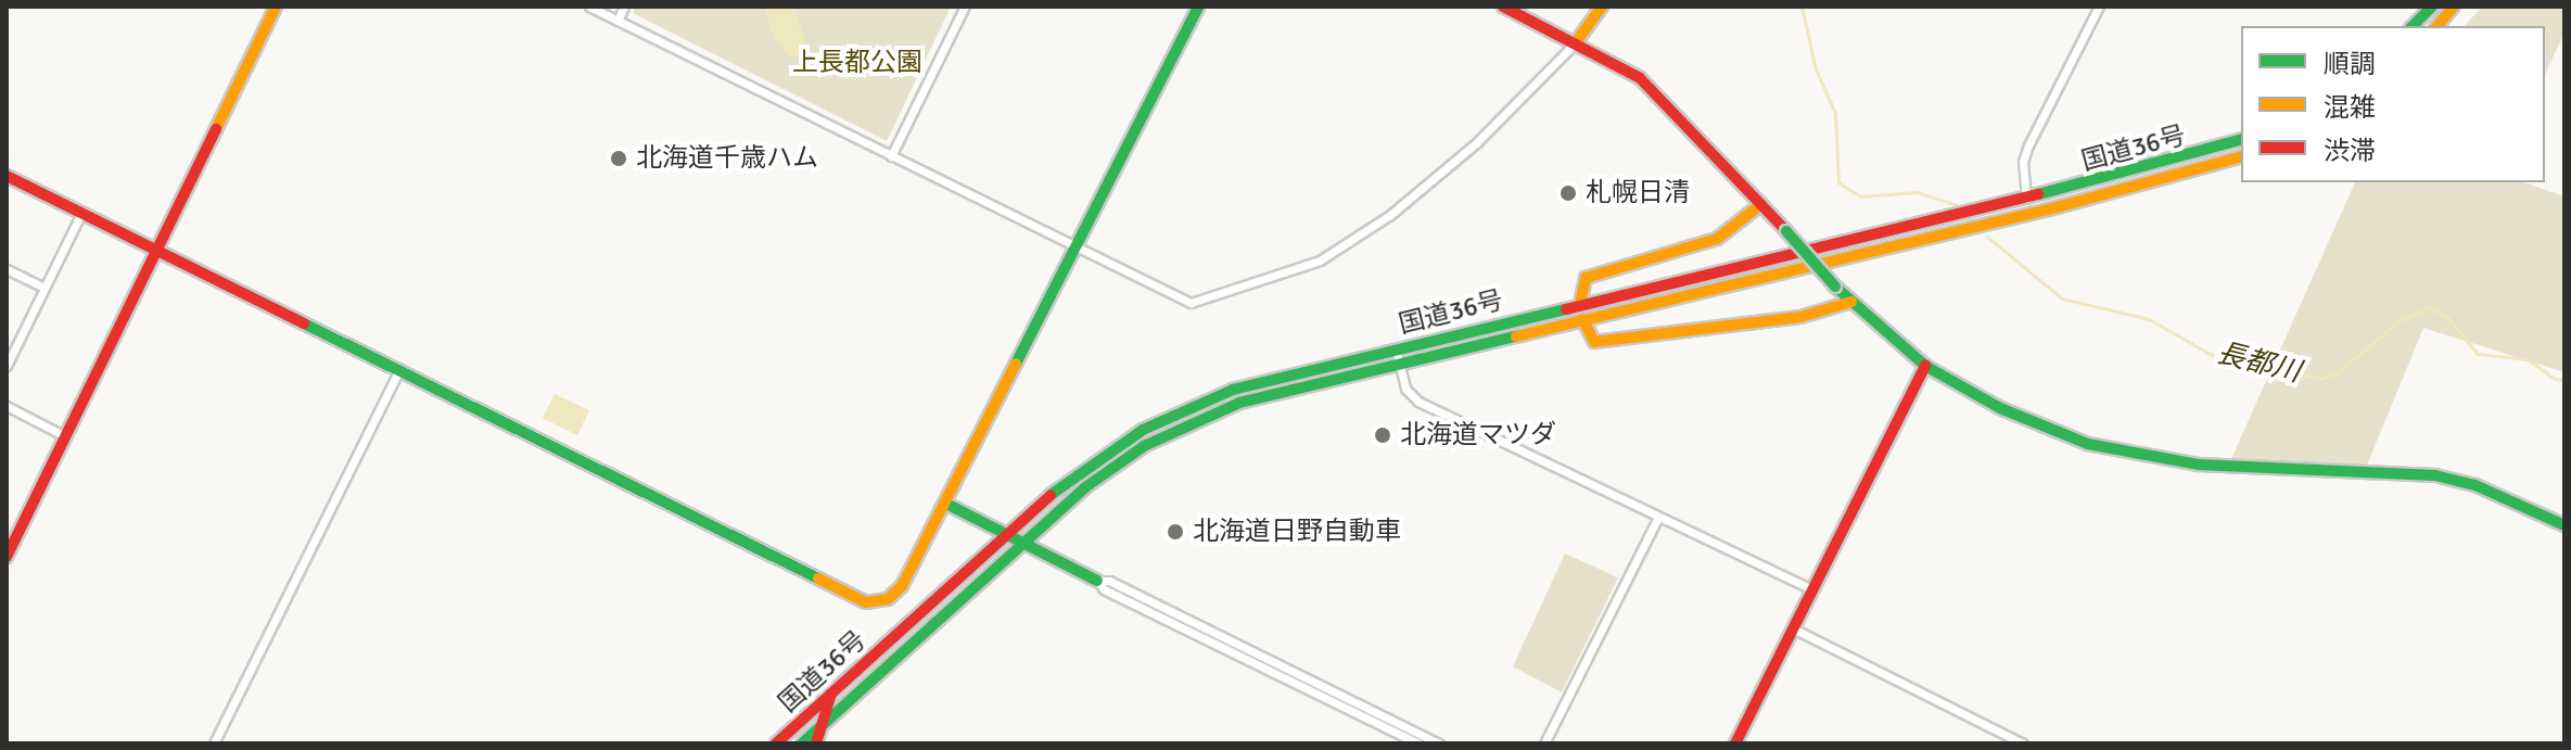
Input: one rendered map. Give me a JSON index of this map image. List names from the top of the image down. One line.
{"streets":{"main road":["国道36号"]},"water":["長都川"],"parks":["上長都公園"],"places":["北海道千歳ハム","札幌日清","北海道マツダ","北海道日野自動車"],"legend":["順調","混雑","渋滞"]}
